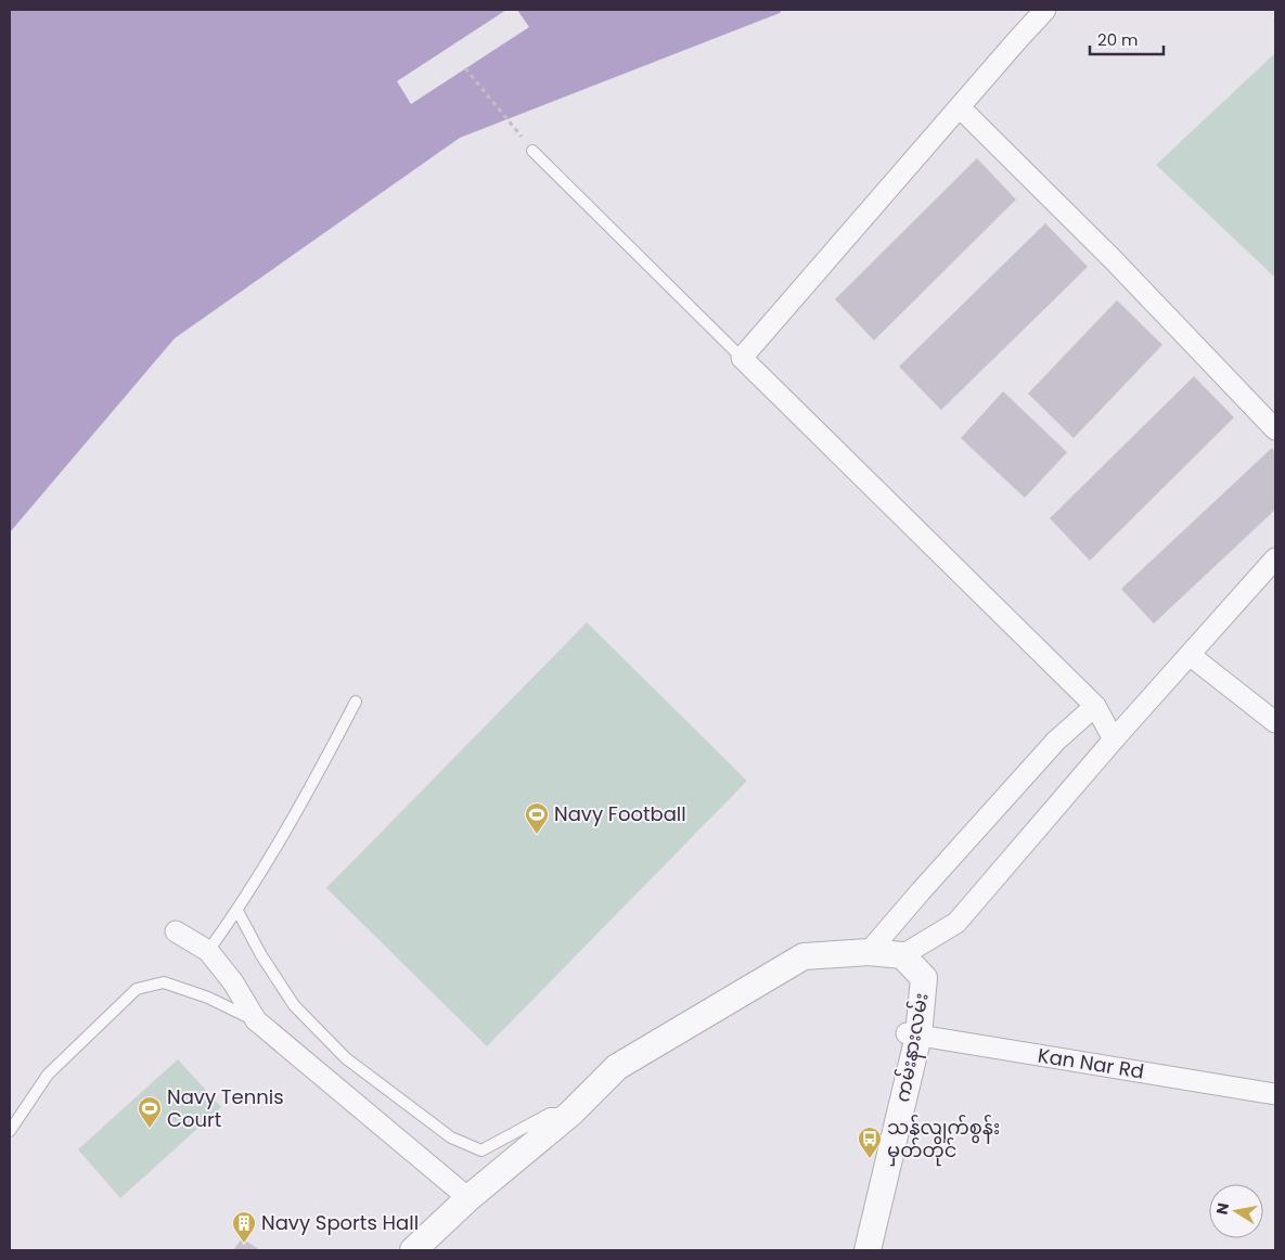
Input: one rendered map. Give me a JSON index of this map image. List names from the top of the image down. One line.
{"streets":{"street":["ကမ်းနားလမ်း","Kan Nar Rd"]},"crossings":[["ကမ်းနားလမ်း","Kan Nar Rd"]],"places":{"sports":["Navy Football","Navy Tennis Court"],"bus stop":["သန်လျက်စွန်း မှတ်တိုင်"],"building":["Navy Sports Hall"]},"scale_bar":"20 m","north":"left"}
